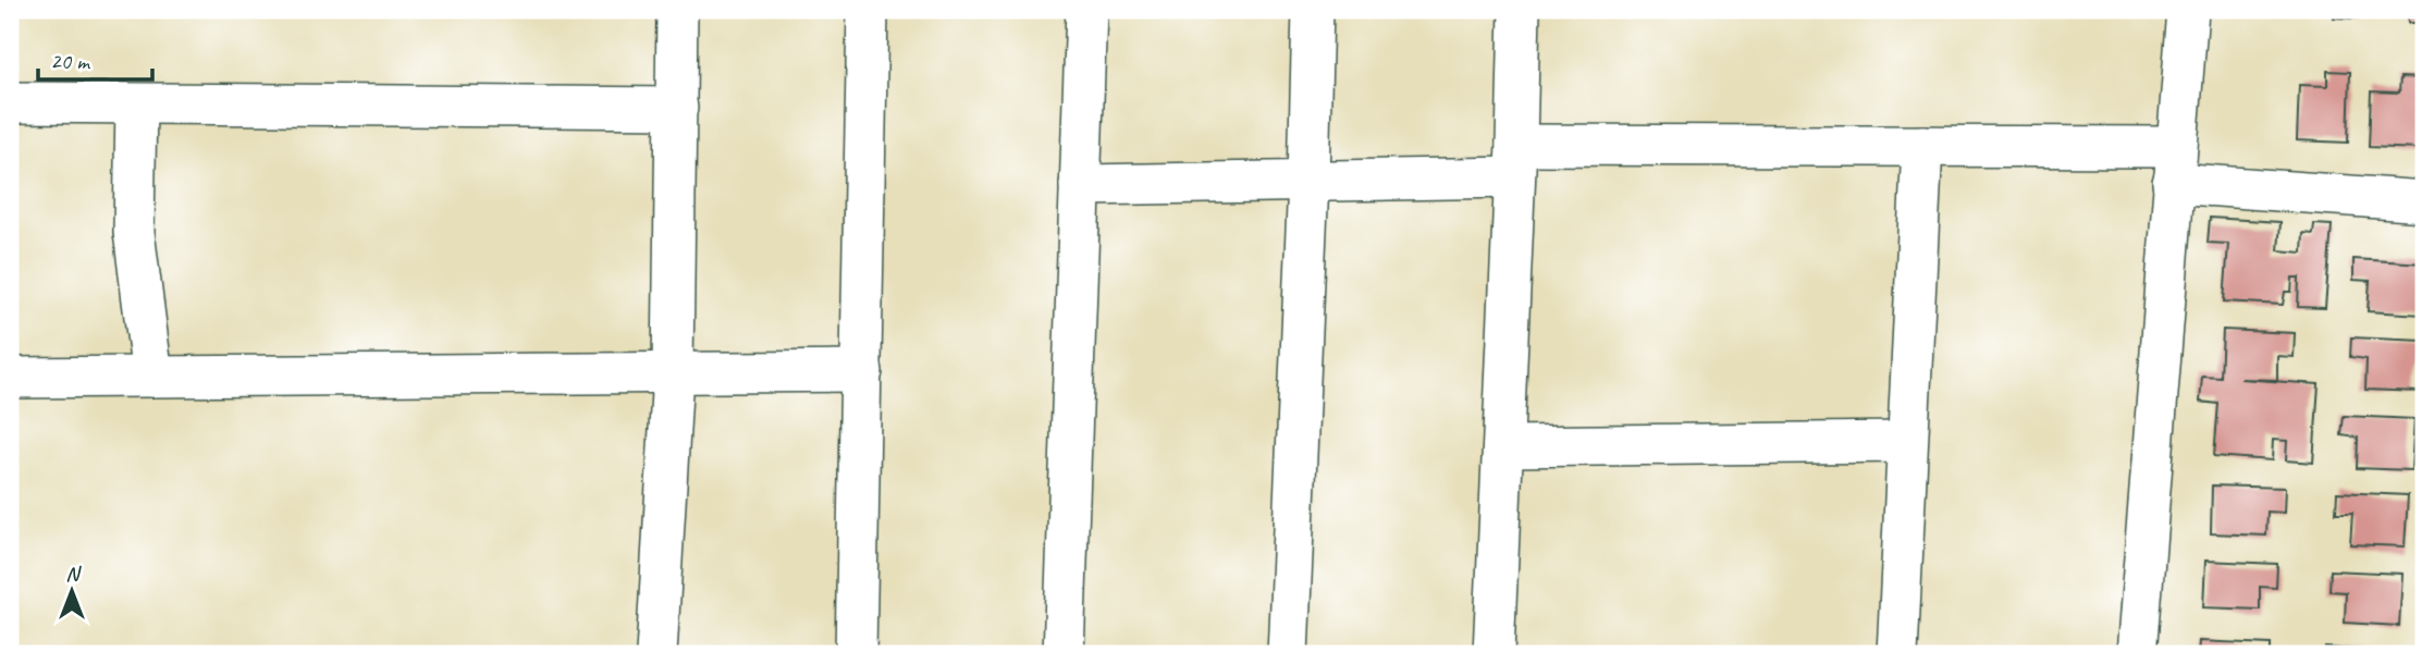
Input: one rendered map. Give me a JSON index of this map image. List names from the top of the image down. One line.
{"scale_bar":"20 m","north":"top"}
